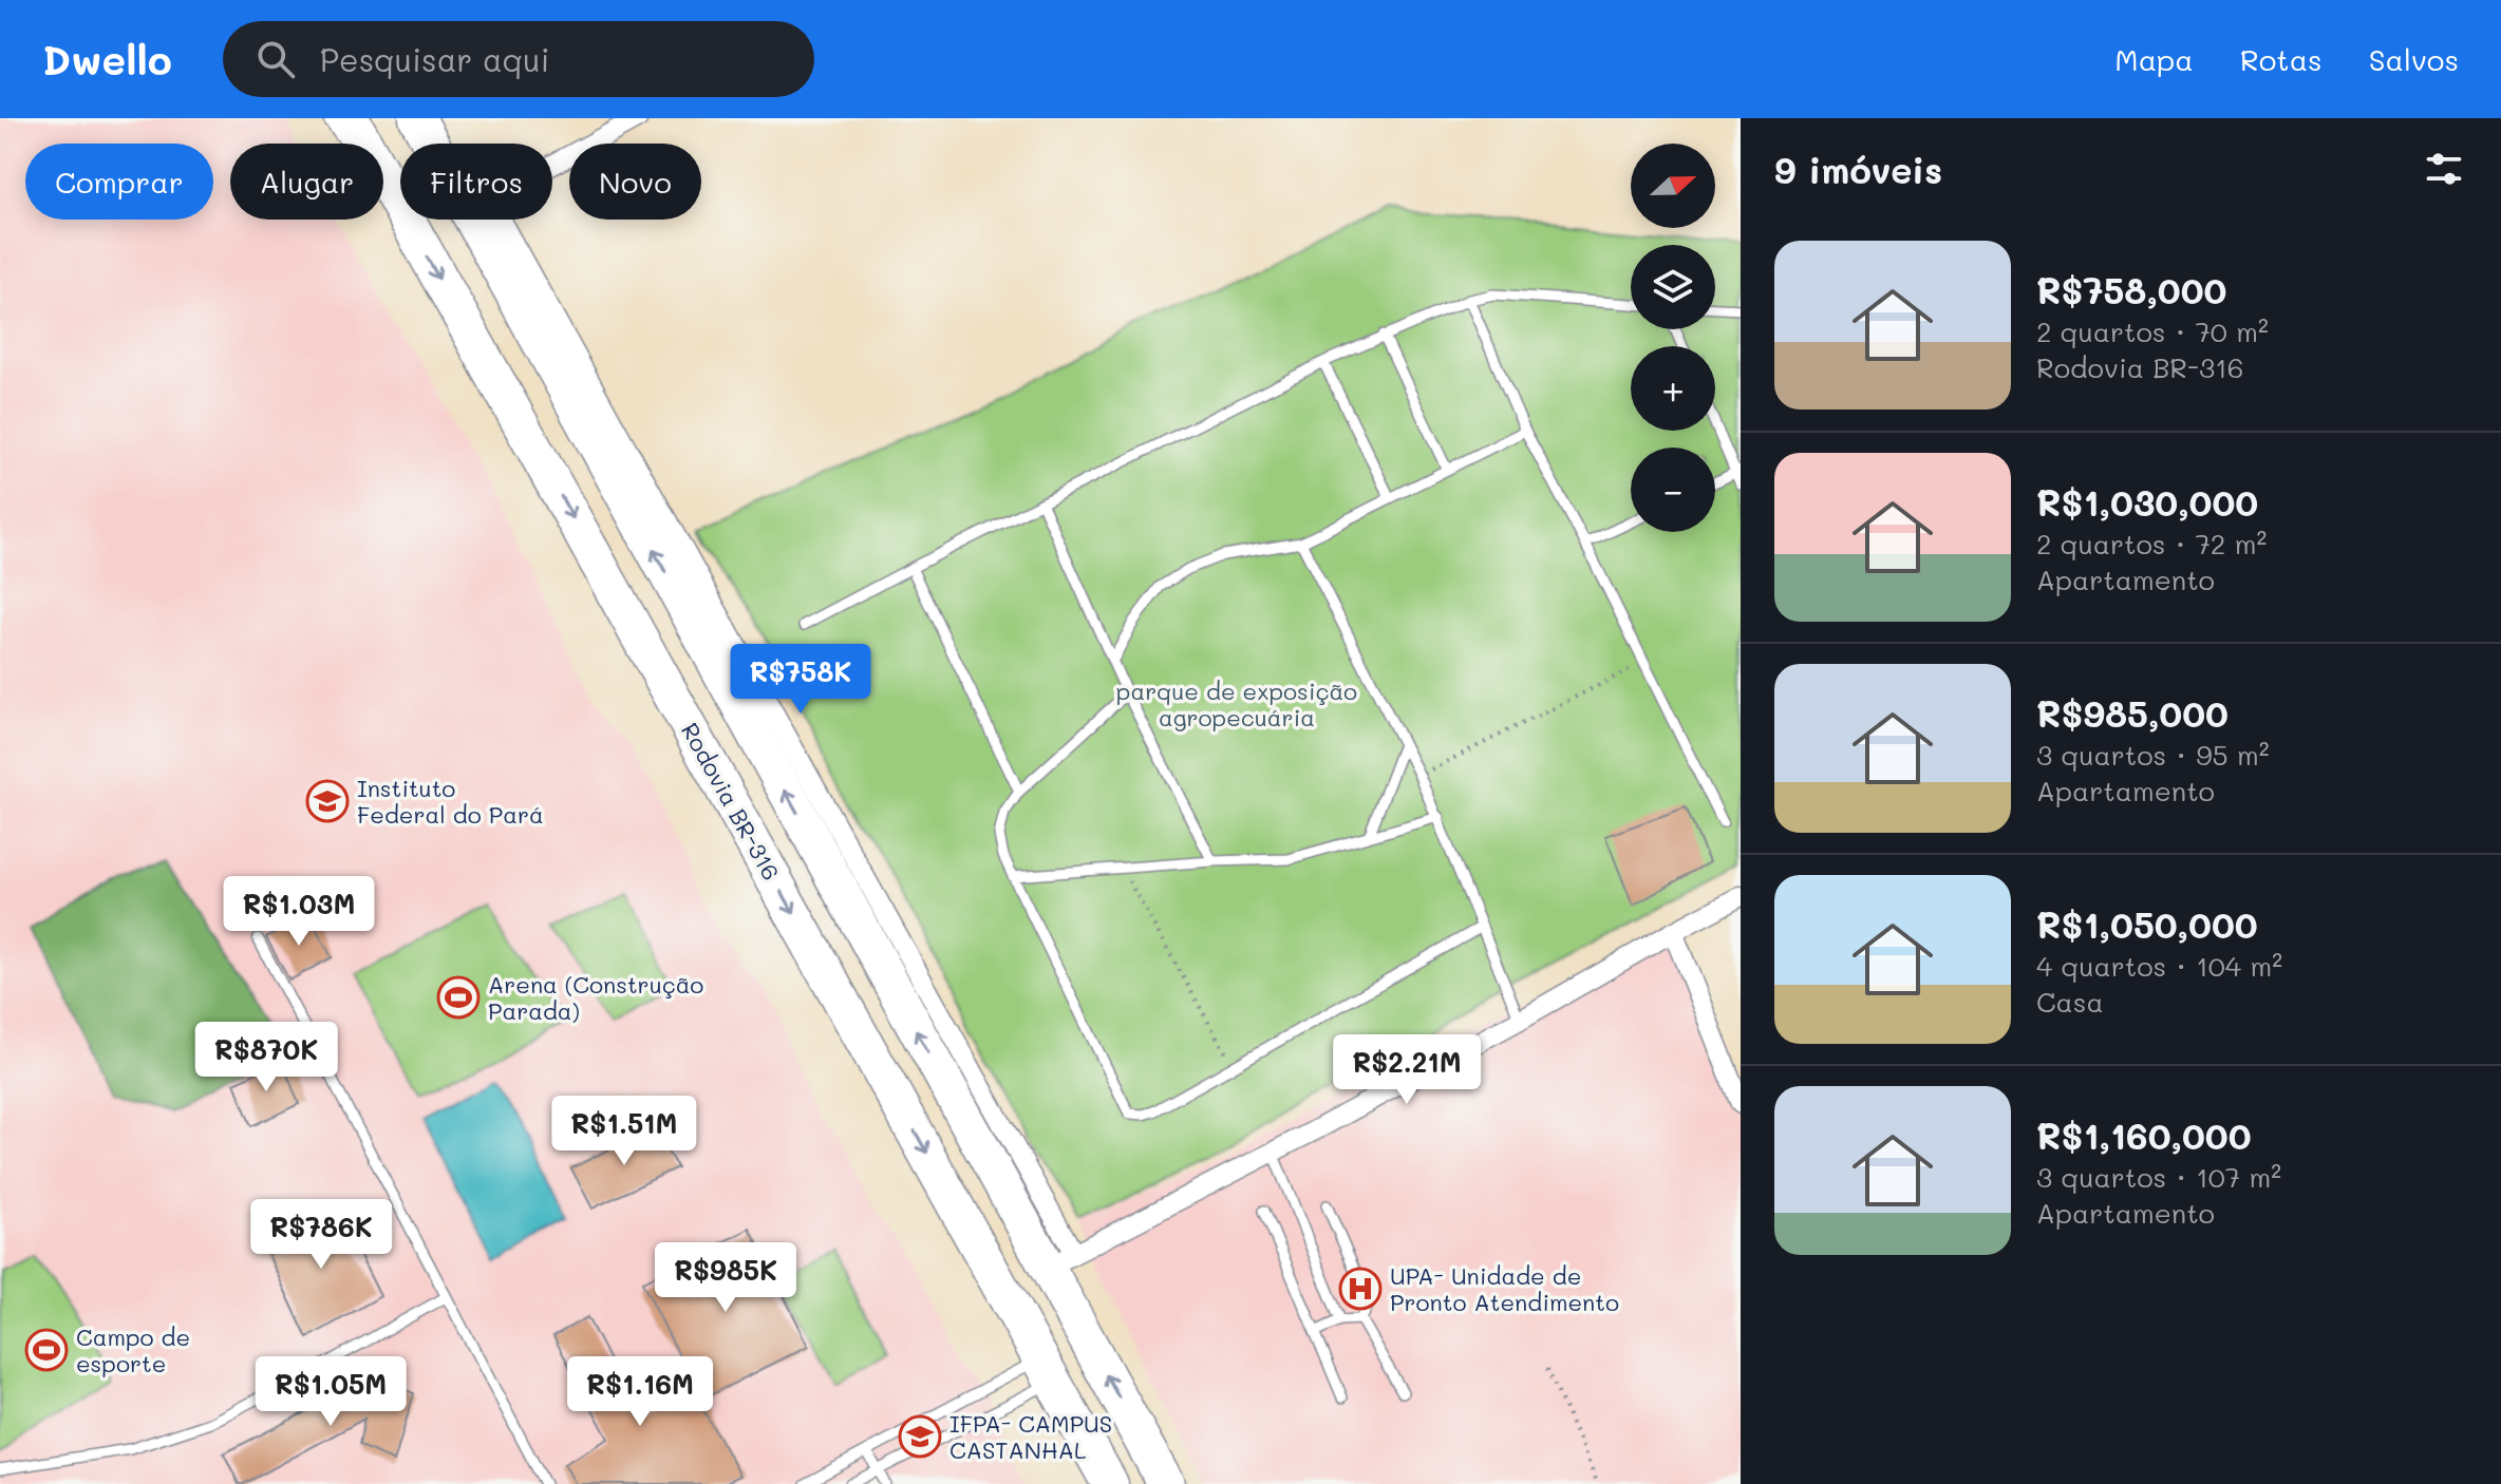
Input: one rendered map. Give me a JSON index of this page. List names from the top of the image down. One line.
{"streets":{"highway":["Rodovia BR-316"]},"parks":["parque de exposição agropecuária"],"places":{"school or university":["Instituto Federal do Pará","IFPA- CAMPUS CASTANHAL"],"sports":["Arena (Construção Parada)","Campo de esporte"],"hospital":["UPA- Unidade de Pronto Atendimento"]},"north":"right","page":{"header":"Dwello","search":"Pesquisar aqui","nav":["Mapa","Rotas","Salvos"],"heading":"9 imóveis","map_buttons":["+","−"],"chip":["Comprar","Alugar","Filtros","Novo"],"list":[{"name":"R$758,000","note":"2 quartos · 70 m² · Rodovia BR-316"},{"name":"R$1,030,000","note":"2 quartos · 72 m² · Apartamento"},{"name":"R$985,000","note":"3 quartos · 95 m² · Apartamento"},{"name":"R$1,050,000","note":"4 quartos · 104 m² · Casa"},{"name":"R$1,160,000","note":"3 quartos · 107 m² · Apartamento"}],"price":["R$758K","R$1.03M","R$870K","R$2.21M","R$1.51M","R$786K","R$985K","R$1.05M","R$1.16M"]}}
